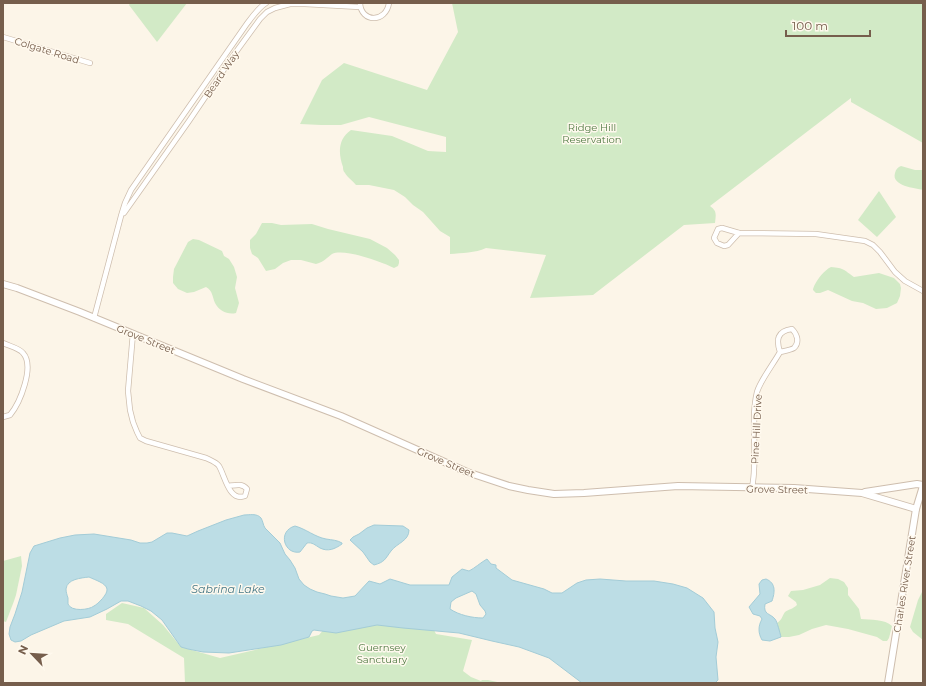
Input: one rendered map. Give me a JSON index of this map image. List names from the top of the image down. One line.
{"streets":{"street":["Colgate Road","Beard Way","Grove Street","Pine Hill Drive","Charles River Street"]},"crossings":[["Beard Way","Grove Street"],["Grove Street","Pine Hill Drive"],["Grove Street","Charles River Street"]],"water":["Sabrina Lake"],"parks":["Ridge Hill Reservation","Guernsey Sanctuary"],"scale_bar":"100 m","north":"top left"}
